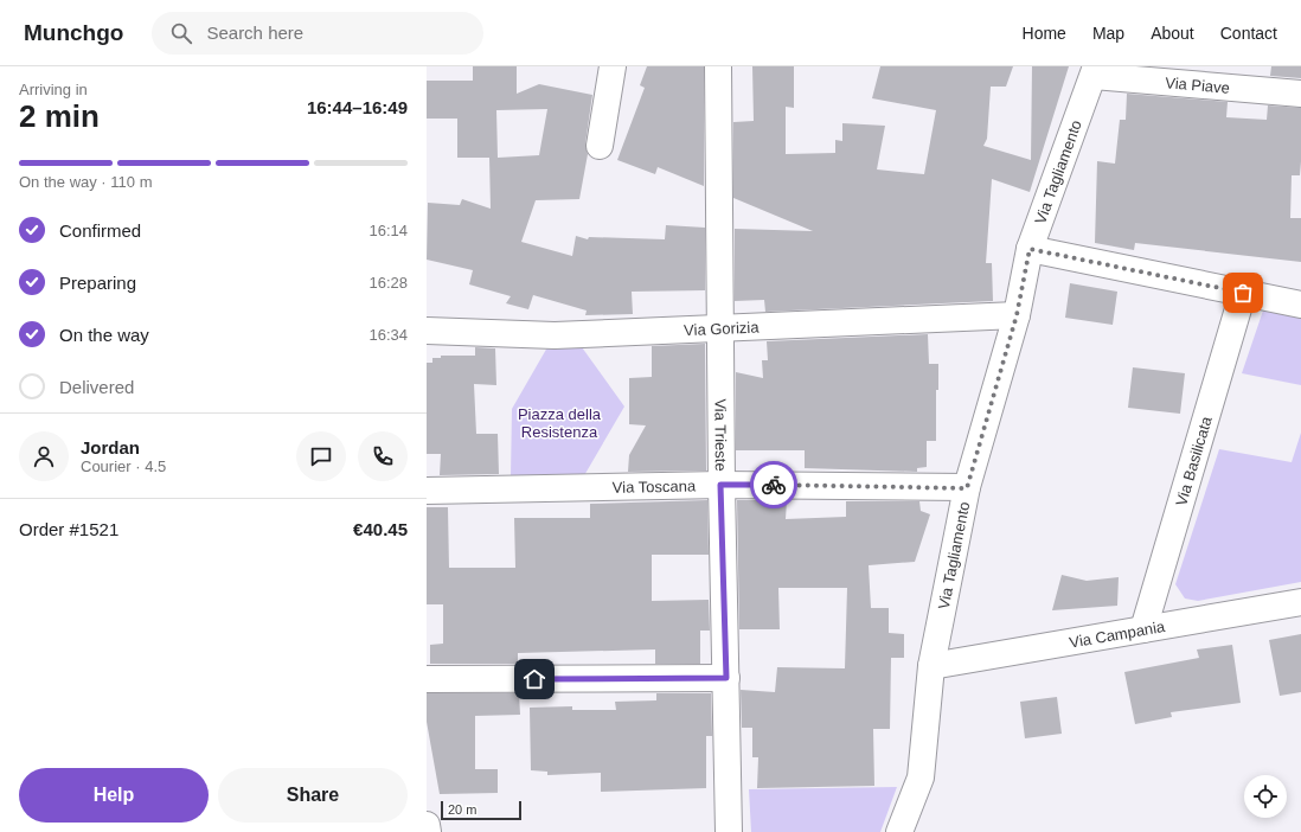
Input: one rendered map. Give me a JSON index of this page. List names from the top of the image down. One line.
{"streets":{"street":["Via Piave","Via Tagliamento","Via Gorizia","Via Trieste","Via Basilicata","Via Toscana","Via Campania"]},"crossings":[["Via Piave","Via Tagliamento"],["Via Tagliamento","Via Gorizia"],["Via Tagliamento","Via Toscana"],["Via Tagliamento","Via Campania"],["Via Gorizia","Via Trieste"],["Via Trieste","Via Toscana"],["Via Basilicata","Via Campania"]],"parks":["Piazza della Resistenza"],"scale_bar":"20 m","page":{"header":"Munchgo","search":"Search here","nav":["Home","Map","About","Contact"],"heading":["2 min","Arriving in","16:44–16:49"],"panel":["Jordan","Courier · 4.5","Order #1521","€40.45"],"bar":"On the way · 110 m","list":[["Confirmed","16:14"],["Preparing","16:28"],["On the way","16:34"],"Delivered"],"buttons":["Help","Share"],"scale":"20 m"}}
